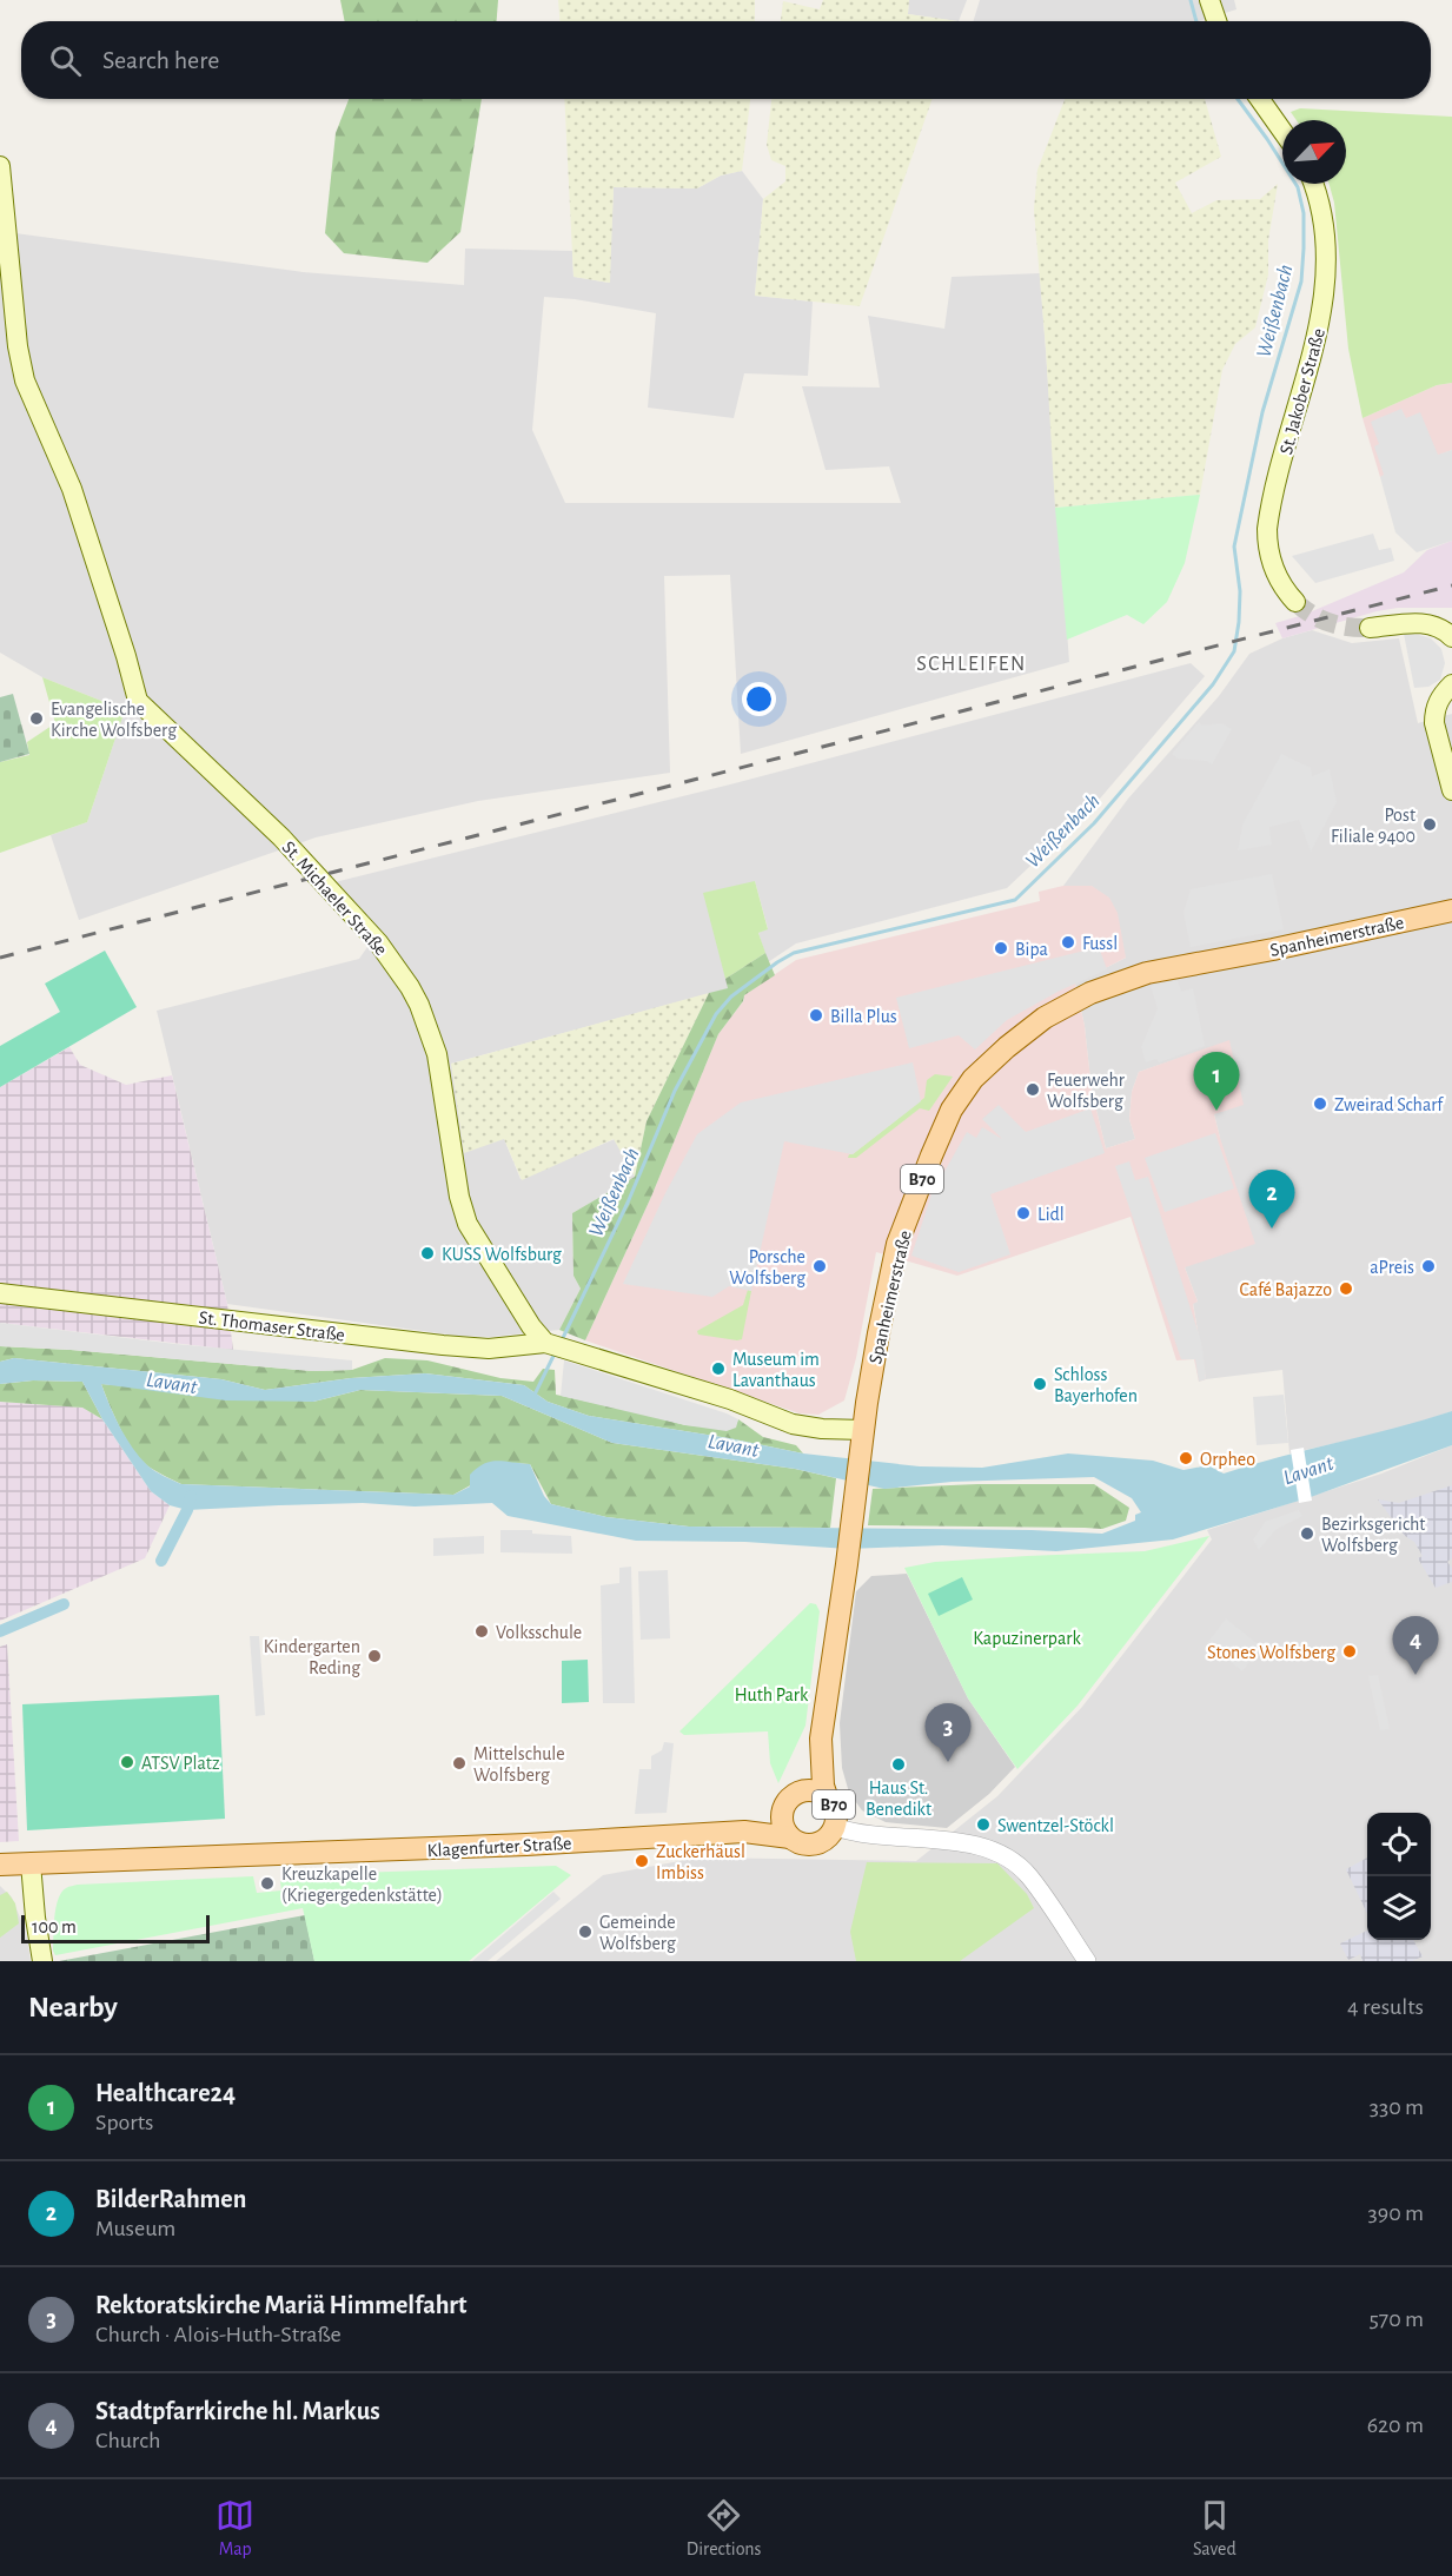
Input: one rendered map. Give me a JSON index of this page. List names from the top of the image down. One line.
{"streets":{"main road":["St. Jakober Straße","St. Michaeler Straße","Spanheimerstraße","B70","St. Thomaser Straße","Klagenfurter Straße"]},"crossings":[["St. Michaeler Straße","St. Thomaser Straße"],["Spanheimerstraße","B70"],["Spanheimerstraße","Klagenfurter Straße"],["B70","Klagenfurter Straße"]],"districts":["SCHLEIFEN"],"water":["Weißenbach","Lavant"],"parks":["Kapuzinerpark","Huth Park"],"places":["Evangelische Kirche Wolfsberg","Post Filiale 9400","Fussl","Bipa","Billa Plus","Feuerwehr Wolfsberg","Zweirad Scharf","Lidl","KUSS Wolfsburg","Porsche Wolfsberg","aPreis","Café Bajazzo","Museum im Lavanthaus","Schloss Bayerhofen","Orpheo","Bezirksgericht Wolfsberg","Volksschule","Stones Wolfsberg","Kindergarten Reding","ATSV Platz","Mittelschule Wolfsberg","Haus St. Benedikt","Swentzel-Stöckl","Zuckerhäusl Imbiss","Kreuzkapelle (Kriegergedenkstätte)","Gemeinde Wolfsberg"],"scale_bar":"100 m","north":"top right","page":{"search":"Search here","pins":["1","2","4","3"],"scale":"100 m","heading":["Nearby","4 results"],"list":[{"mark":"1","name":"Healthcare24","note":"Sports","value":"330 m"},{"mark":"2","name":"BilderRahmen","note":"Museum","value":"390 m"},{"mark":"3","name":"Rektoratskirche Mariä Himmelfahrt","note":"Church · Alois-Huth-Straße","value":"570 m"},{"mark":"4","name":"Stadtpfarrkirche hl. Markus","note":"Church","value":"620 m"}],"nav":["Map","Directions","Saved"]}}
